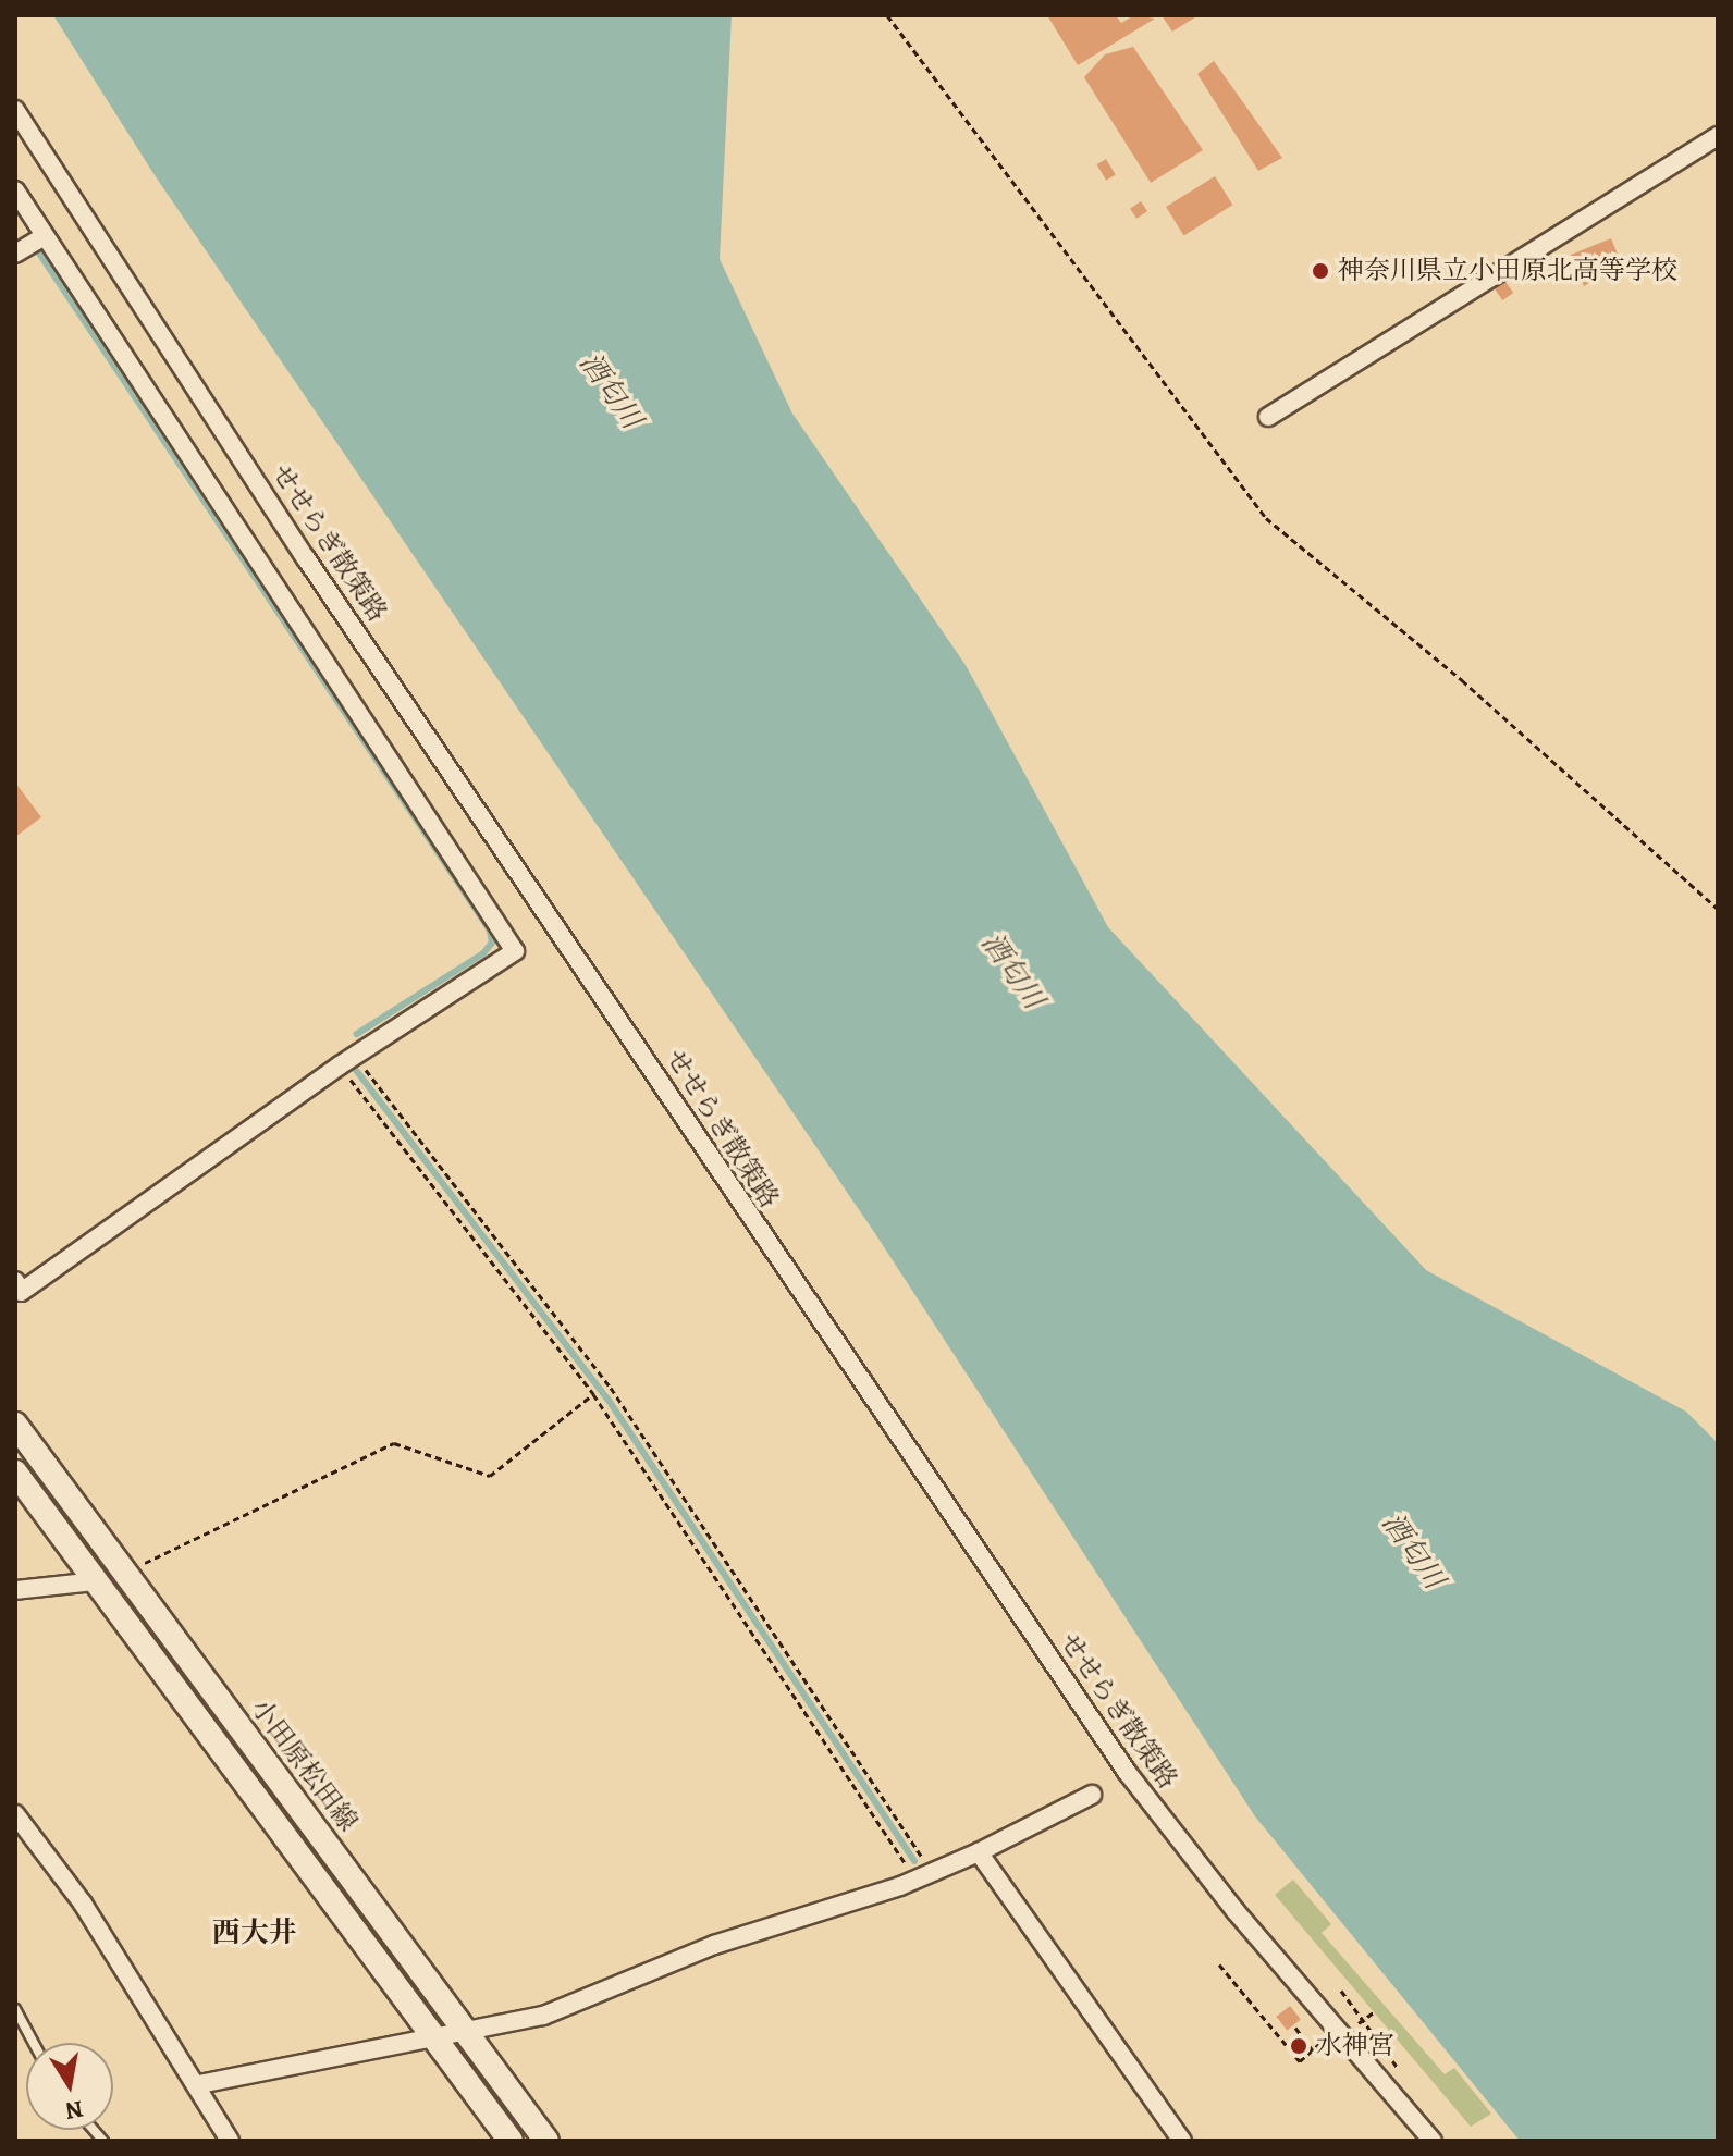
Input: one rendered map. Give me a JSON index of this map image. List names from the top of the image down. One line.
{"streets":{"main road":["小田原松田線"],"street":["せせらぎ散策路"]},"districts":["西大井"],"water":["酒匂川"],"places":["神奈川県立小田原北高等学校","水神宮"],"north":"bottom"}
